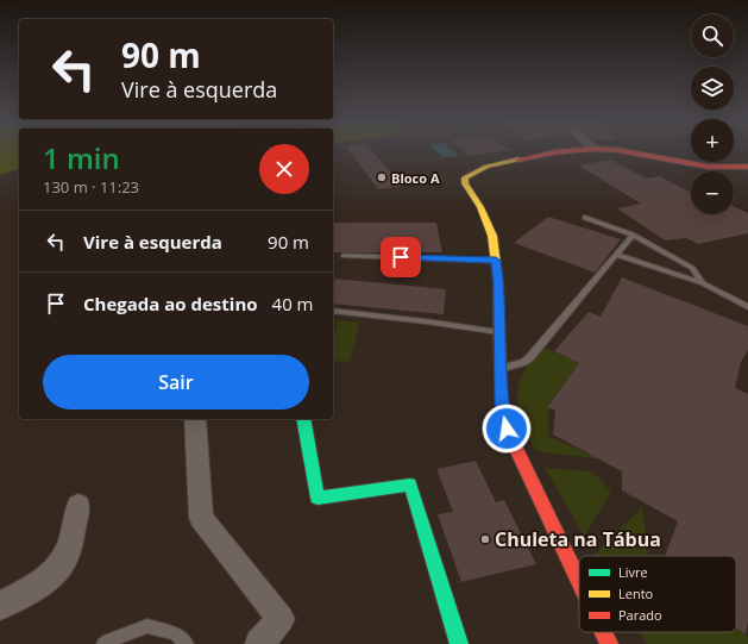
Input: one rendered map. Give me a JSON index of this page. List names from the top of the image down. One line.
{"places":["Bloco A","Chuleta na Tábua"],"legend":["Livre","Lento","Parado"],"page":{"map_buttons":["+","−"],"turn":["90 m","Vire à esquerda"],"heading":["1 min","130 m · 11:23"],"list":[{"name":"Vire à esquerda","value":"90 m"},{"name":"Chegada ao destino","value":"40 m"}],"buttons":"Sair"}}
